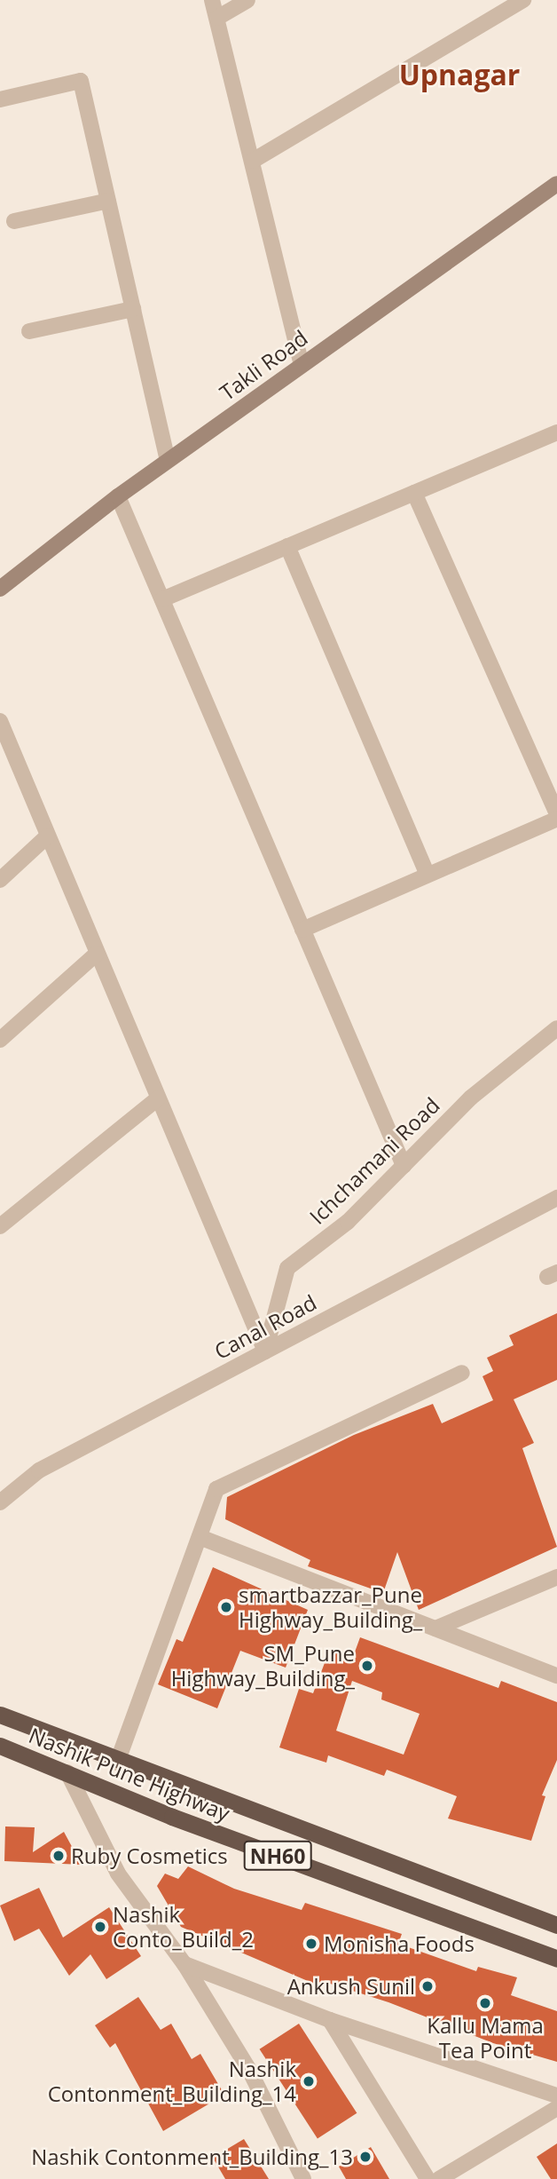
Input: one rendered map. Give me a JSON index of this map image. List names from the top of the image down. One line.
{"streets":{"highway":["Nashik Pune Highway","NH60"],"main road":["Takli Road"],"street":["Ichchamani Road","Canal Road"]},"crossings":[["Ichchamani Road","Canal Road"]],"districts":["Upnagar"],"places":["smartbazzar_Pune Highway_Building_","SM_Pune Highway_Building_","Ruby Cosmetics","Nashik Conto_Build_2","Monisha Foods","Ankush Sunil","Kallu Mama Tea Point","Nashik Contonment_Building_14","Nashik Contonment_Building_13"]}
